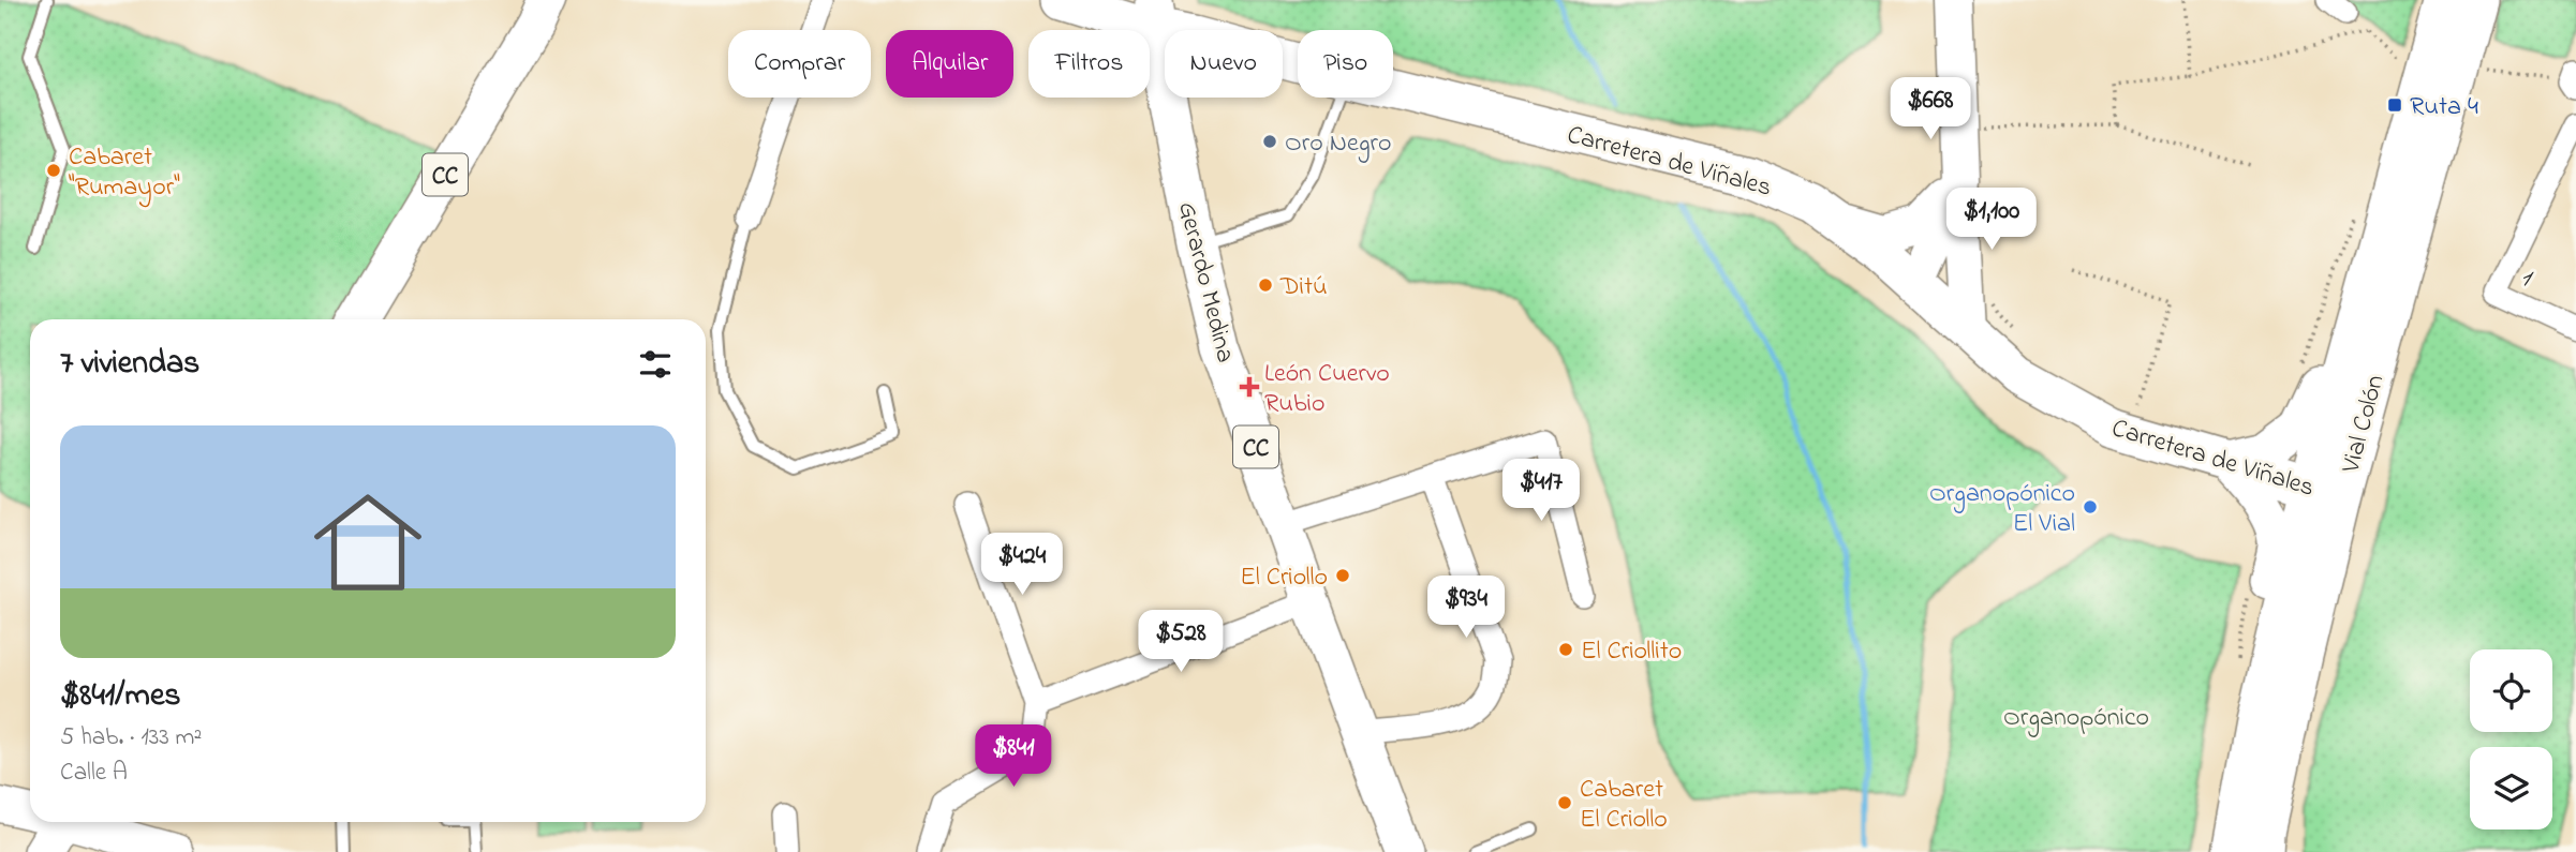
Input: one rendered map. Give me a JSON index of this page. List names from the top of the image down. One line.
{"streets":{"main road":["Carretera de Viñales","CC","Gerardo Medina","Vial Colón"],"street":["1"]},"crossings":[["Carretera de Viñales","Gerardo Medina"],["Carretera de Viñales","Vial Colón"]],"parks":["Organopónico"],"places":{"transit":["Ruta 4"],"other":["Oro Negro","Cabaret \"Rumayor\"","Ditú","Organopónico El Vial","El Criollo","El Criollito","Cabaret El Criollo"],"health":["León Cuervo Rubio"]},"page":{"chip":["Comprar","Alquilar","Filtros","Nuevo","Piso"],"price":["$668","$1,100","$417","$424","$934","$528","$841"],"heading":"7 viviendas","list":[{"name":"$841/mes","note":"5 hab. · 133 m² · Calle A"}]}}
